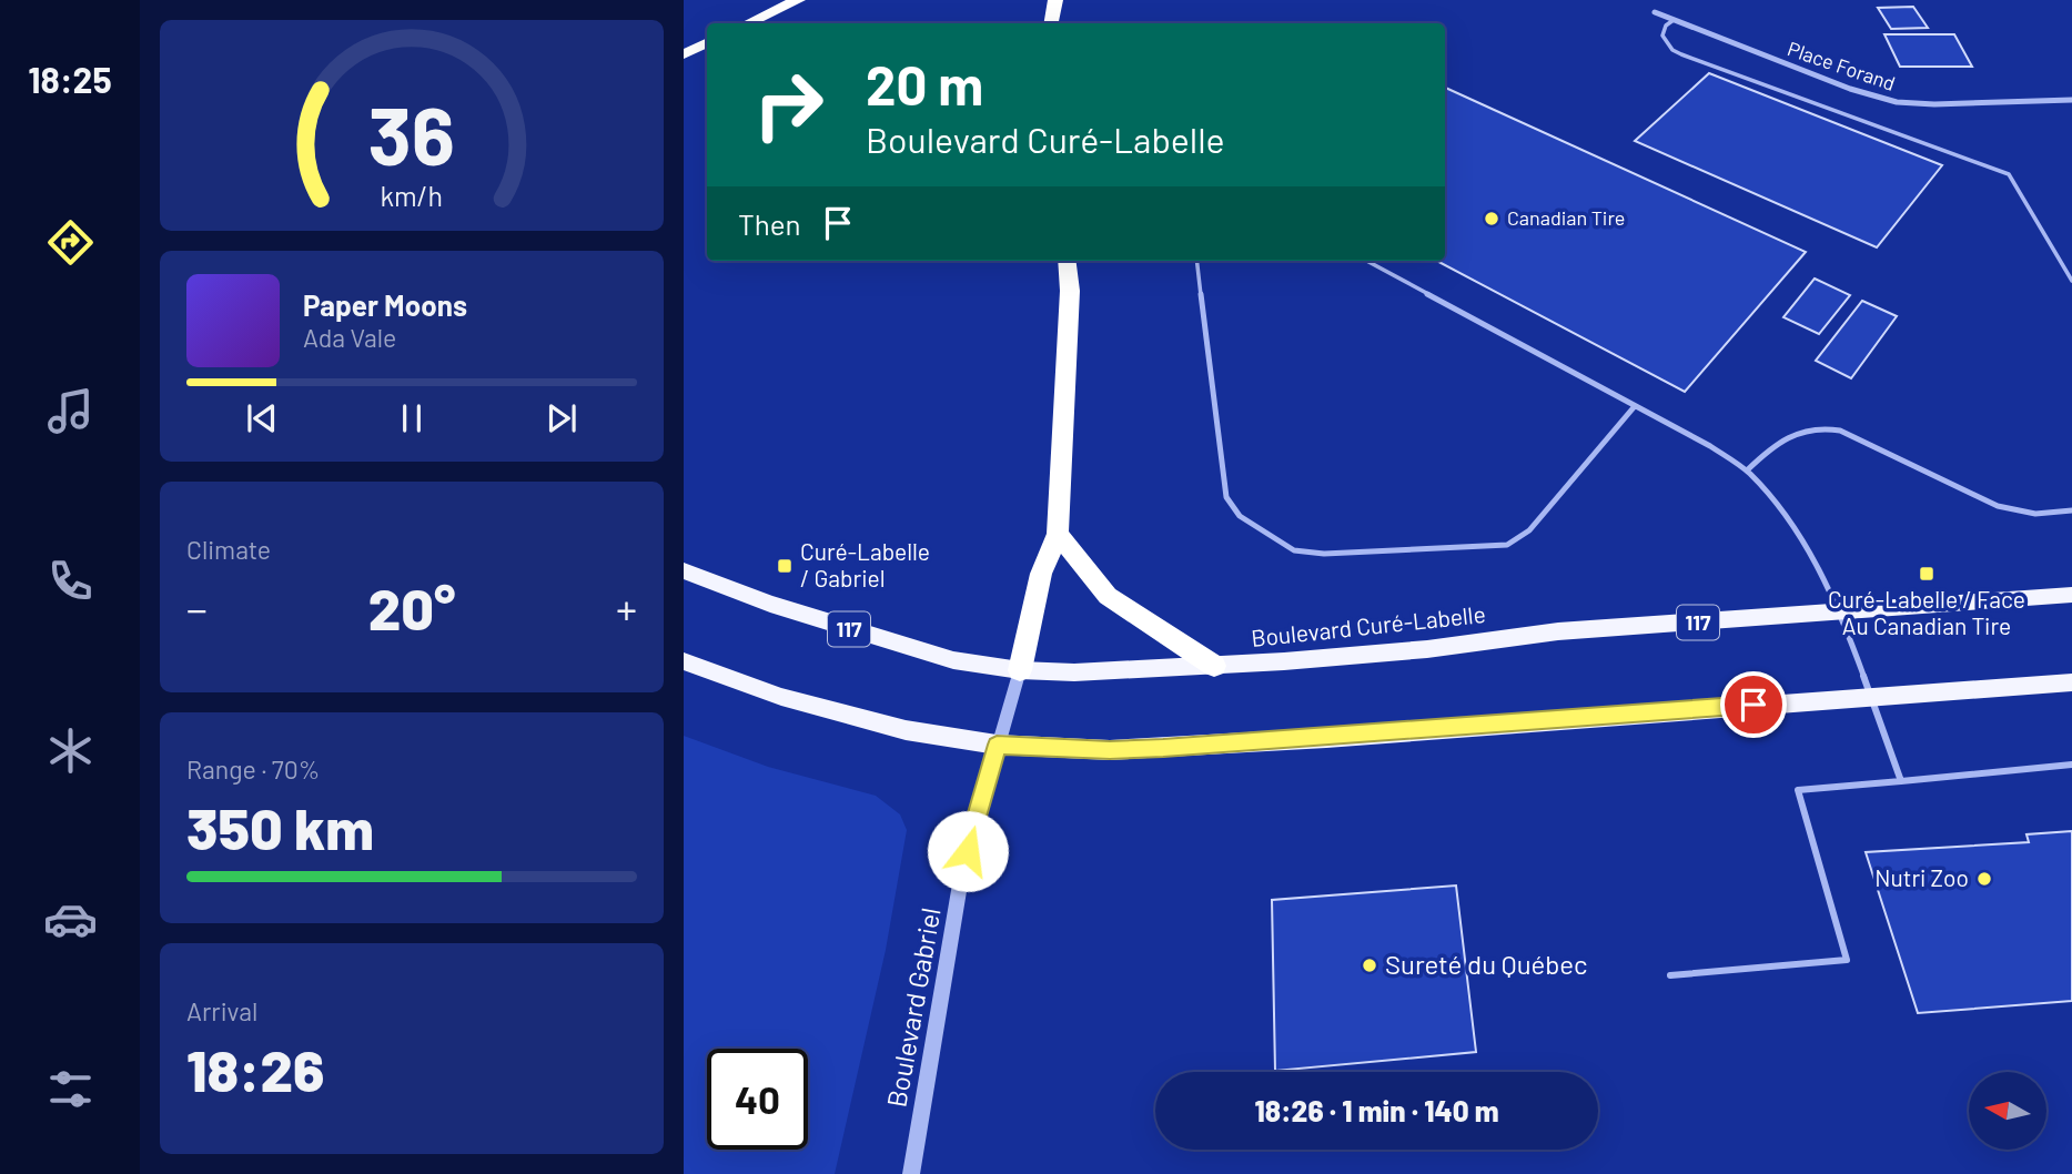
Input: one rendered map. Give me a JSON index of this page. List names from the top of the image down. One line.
{"streets":{"main road":["117","Boulevard Curé-Labelle"],"street":["Place Forand","Boulevard Gabriel"]},"crossings":[["Boulevard Curé-Labelle","Boulevard Gabriel"]],"places":{"other":["Canadian Tire","Nutri Zoo","Sureté du Québec"],"transit":["Curé-Labelle / Gabriel","Curé-Labelle / Face Au Canadian Tire"]},"north":"left","page":{"tabs":"18:25","turn":["20 m","Boulevard Curé-Labelle"],"then":"Then","song":["Paper Moons","Ada Vale"],"tile":["Climate",["Range · 70%","350 km"],["Arrival","18:26"]],"heat":["−","20°","+"],"limit":"40","trip":"18:26 · 1 min · 140 m","gauge":["36","km/h"]}}
